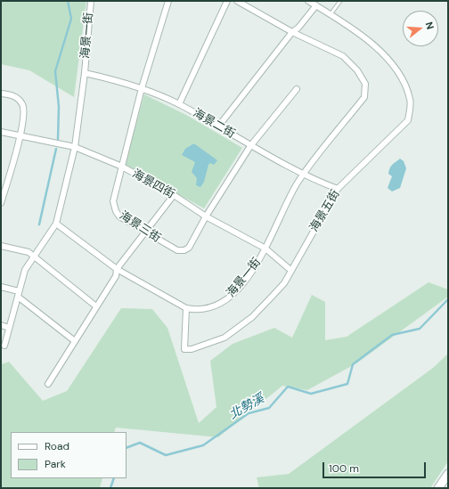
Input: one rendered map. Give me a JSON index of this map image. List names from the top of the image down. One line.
{"streets":{"street":["海景一街","海景二街","海景四街","海景五街","海景三街"]},"crossings":[["海景一街","海景二街"],["海景一街","海景四街"],["海景一街","海景五街"],["海景二街","海景五街"],["海景二街","海景三街"],["海景四街","海景五街"],["海景四街","海景三街"]],"water":["北勢溪"],"legend":["Road","Park"],"scale_bar":"100 m","north":"right"}
